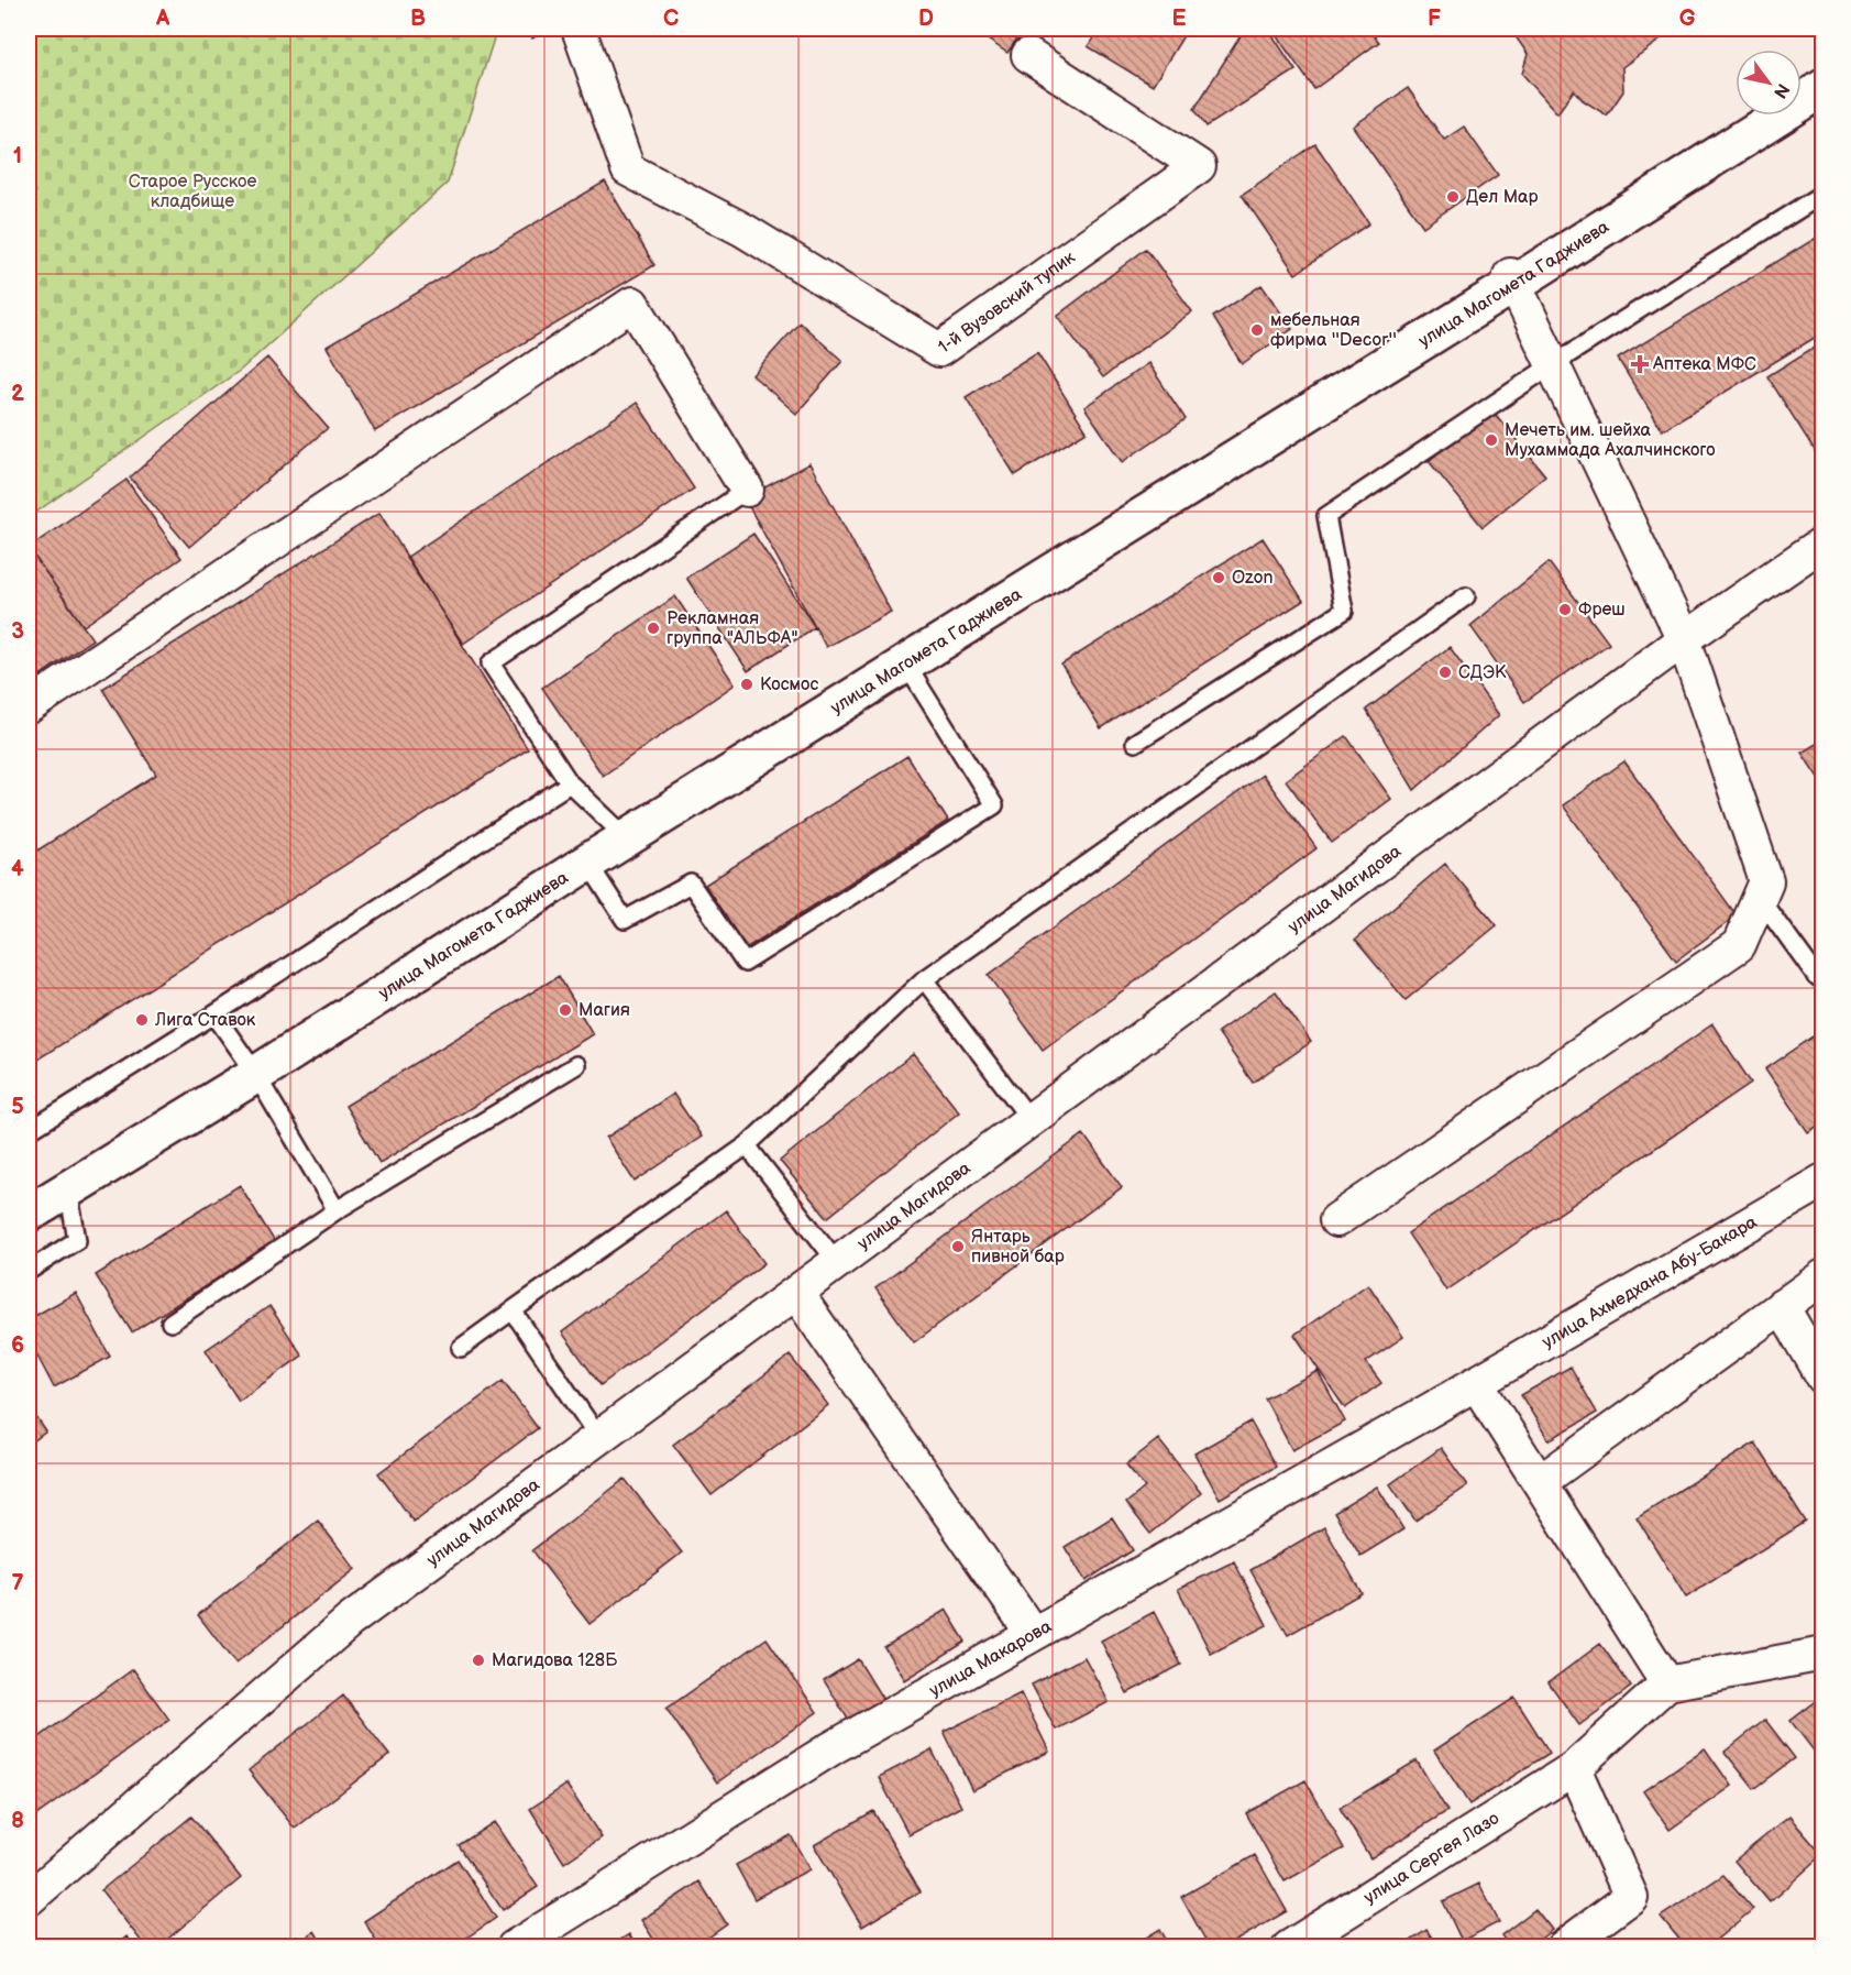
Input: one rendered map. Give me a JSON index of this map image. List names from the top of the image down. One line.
{"streets":{"main road":["улица Магомета Гаджиева"],"street":["1-й Вузовский тупик","улица Магидова","улица Ахмедхана Абу-Бакара","улица Макарова","улица Сергея Лазо"]},"crossings":[["улица Ахмедхана Абу-Бакара","улица Макарова"]],"parks":["Старое Русское кладбище"],"places":{"other":["Дел Мар","мебельная фирма ''Decor''","Мечеть им. шейха Мухаммада Ахалчинского","Ozon","Фреш","Рекламная группа \"АЛЬФА\"","СДЭК","Космос","Магия","Лига Ставок","Янтарь пивной бар","Магидова 128Б"],"health":["Аптека МФС"]},"north":"bottom right","grid":{"columns":["A","B","C","D","E","F","G"],"rows":["1","2","3","4","5","6","7","8"]}}
